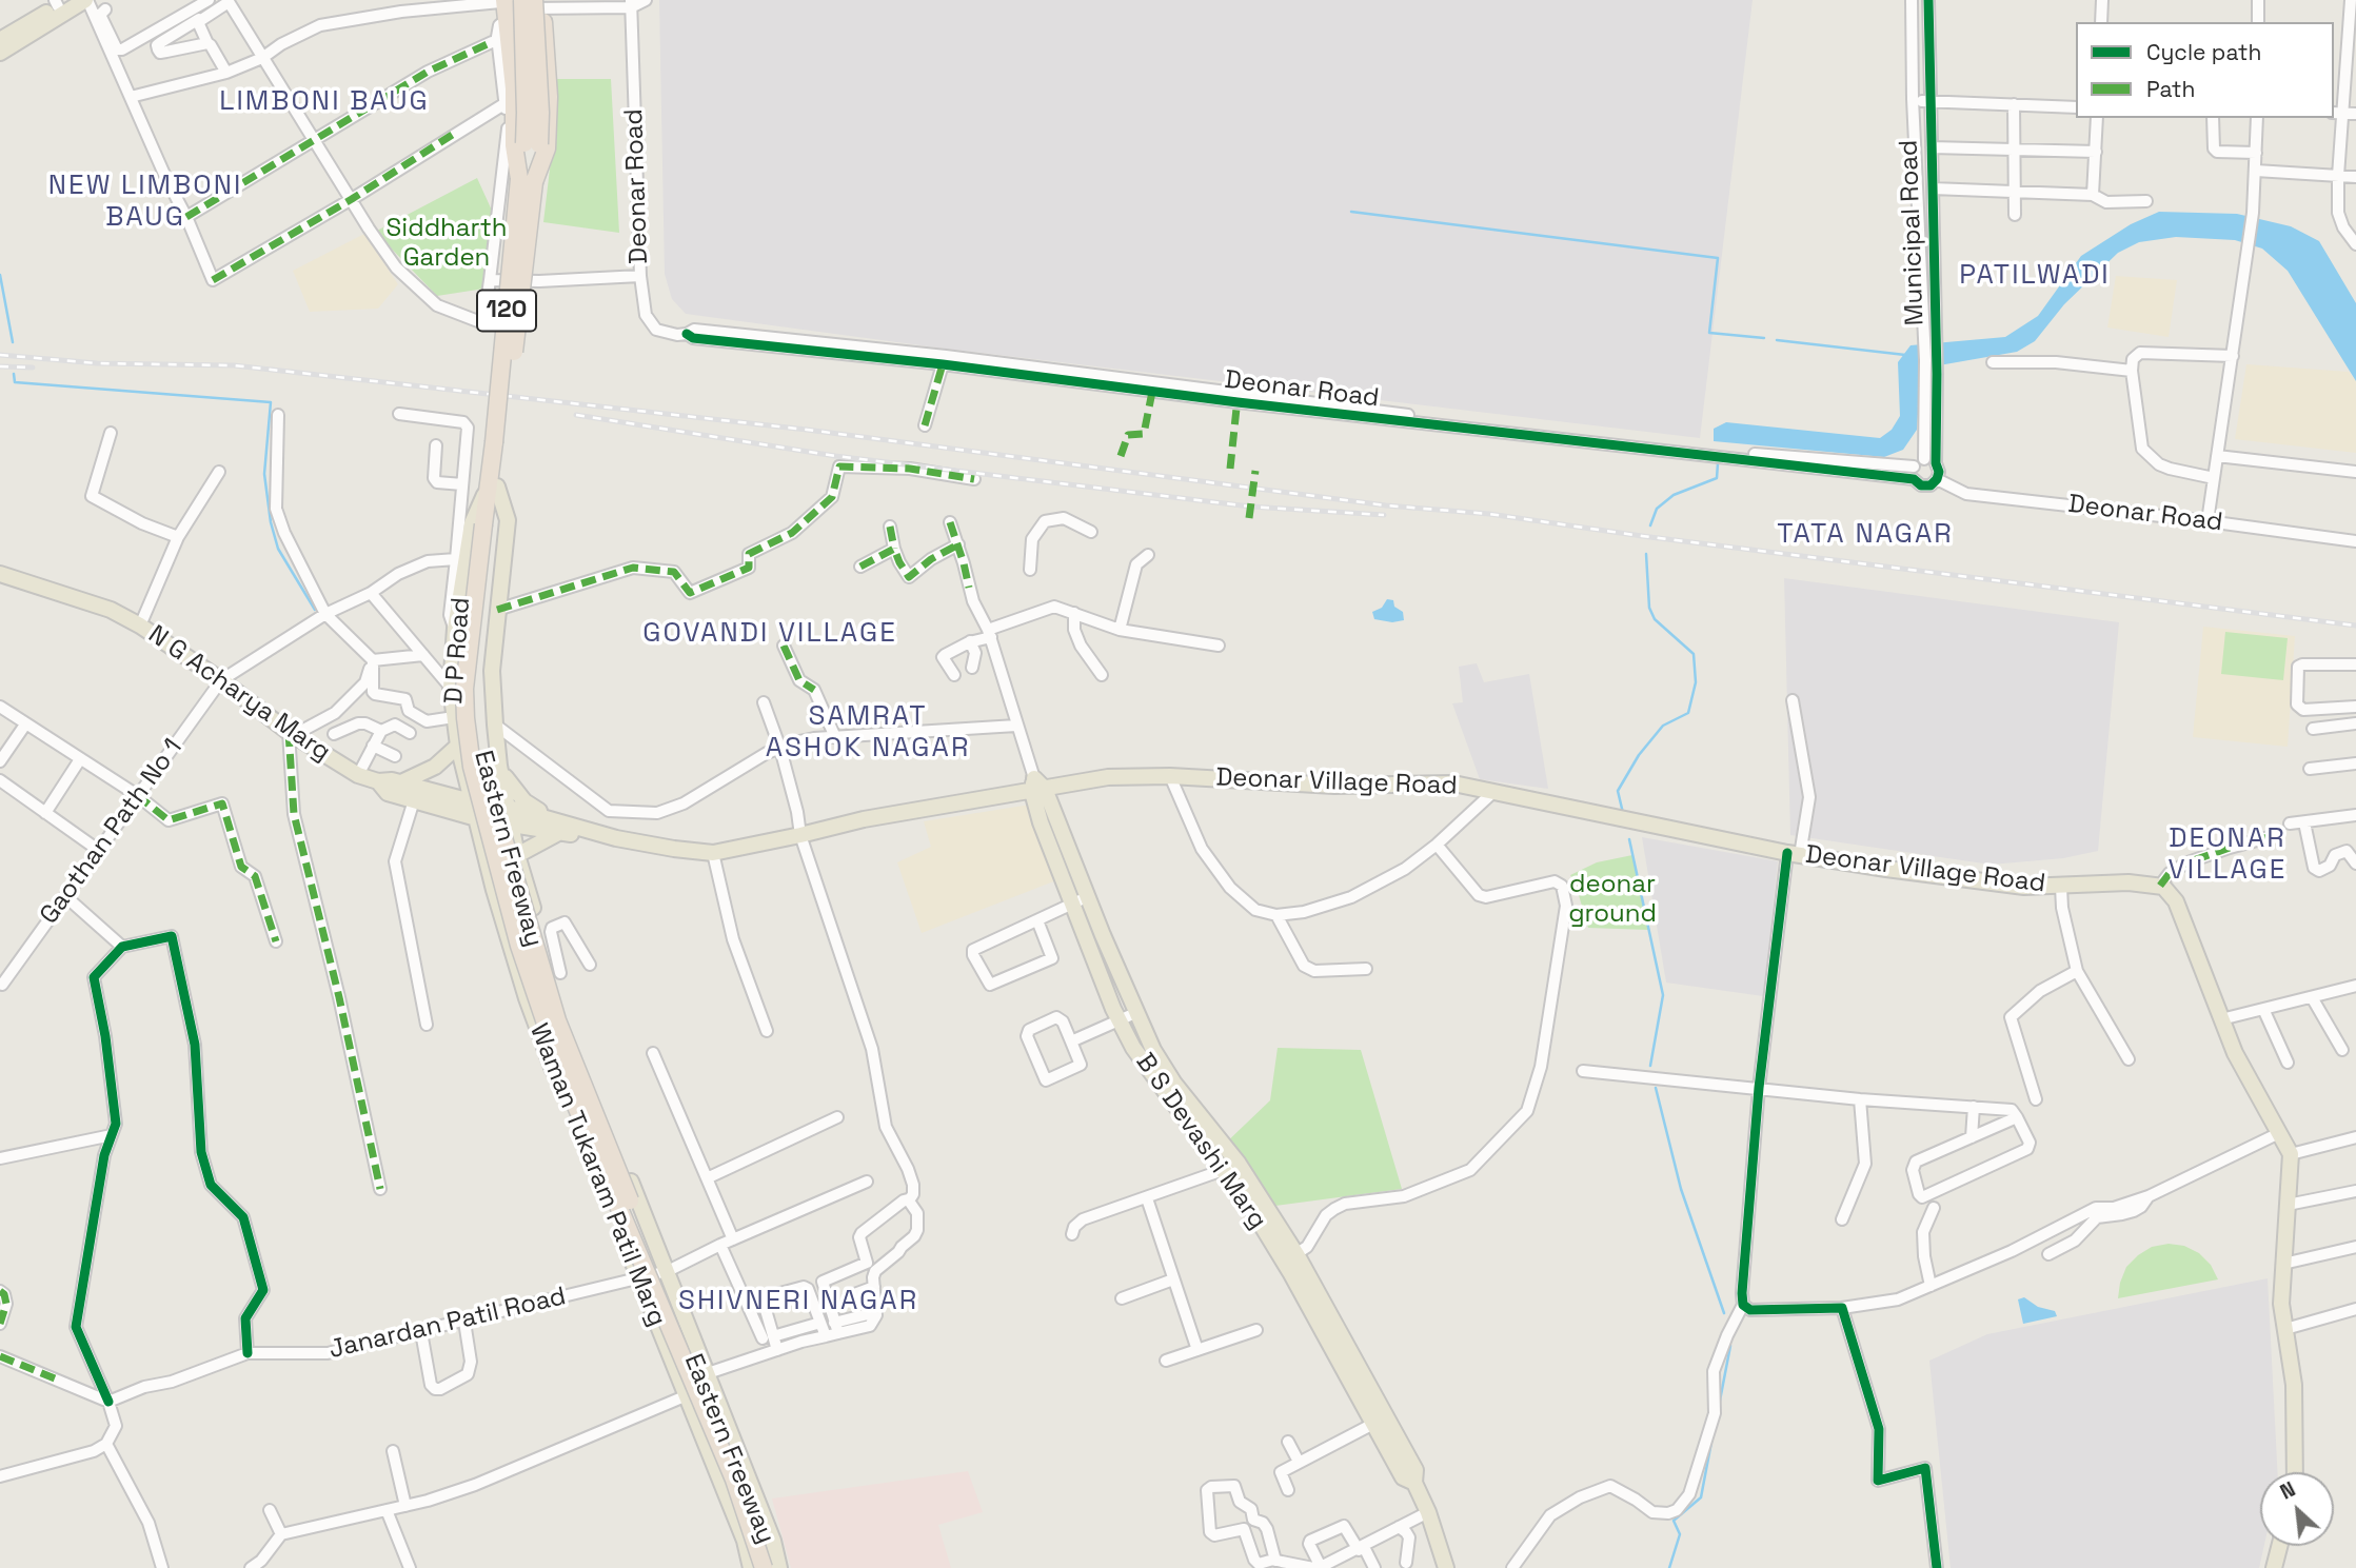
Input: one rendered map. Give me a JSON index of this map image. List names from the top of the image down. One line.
{"streets":{"highway":["120","Eastern Freeway"],"main road":["D P Road","N G Acharya Marg","Deonar Village Road","B S Devashi Marg","Waman Tukaram Patil Marg"],"street":["Deonar Road","Municipal Road","Gaothan Path No 1","Janardan Patil Road"]},"crossings":[["Deonar Road","Municipal Road"],["D P Road","N G Acharya Marg"],["D P Road","Eastern Freeway"],["D P Road","Waman Tukaram Patil Marg"],["N G Acharya Marg","Deonar Village Road"],["N G Acharya Marg","Gaothan Path No 1"],["N G Acharya Marg","Waman Tukaram Patil Marg"],["Deonar Village Road","B S Devashi Marg"],["Eastern Freeway","Waman Tukaram Patil Marg"],["Waman Tukaram Patil Marg","Janardan Patil Road"]],"districts":["LIMBONI BAUG","NEW LIMBONI BAUG","PATILWADI","TATA NAGAR","GOVANDI VILLAGE","SAMRAT ASHOK NAGAR","DEONAR VILLAGE","SHIVNERI NAGAR"],"parks":["Siddharth Garden","deonar ground"],"legend":["Cycle path","Path"],"north":"top left"}
